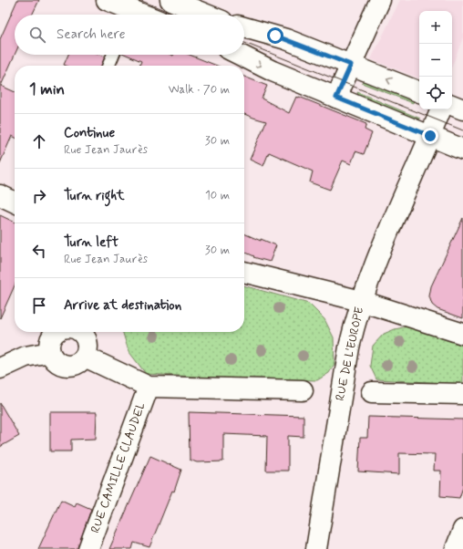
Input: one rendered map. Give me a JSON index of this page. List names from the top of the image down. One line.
{"streets":{"street":["RUE DE L'EUROPE","RUE CAMILLE CLAUDEL"]},"page":{"map_buttons":["+","−"],"search":"Search here","heading":["1 min","Walk · 70 m"],"list":[["Continue","Rue Jean Jaurès","30 m"],["Turn right","10 m"],["Turn left","Rue Jean Jaurès","30 m"],"Arrive at destination"]}}
